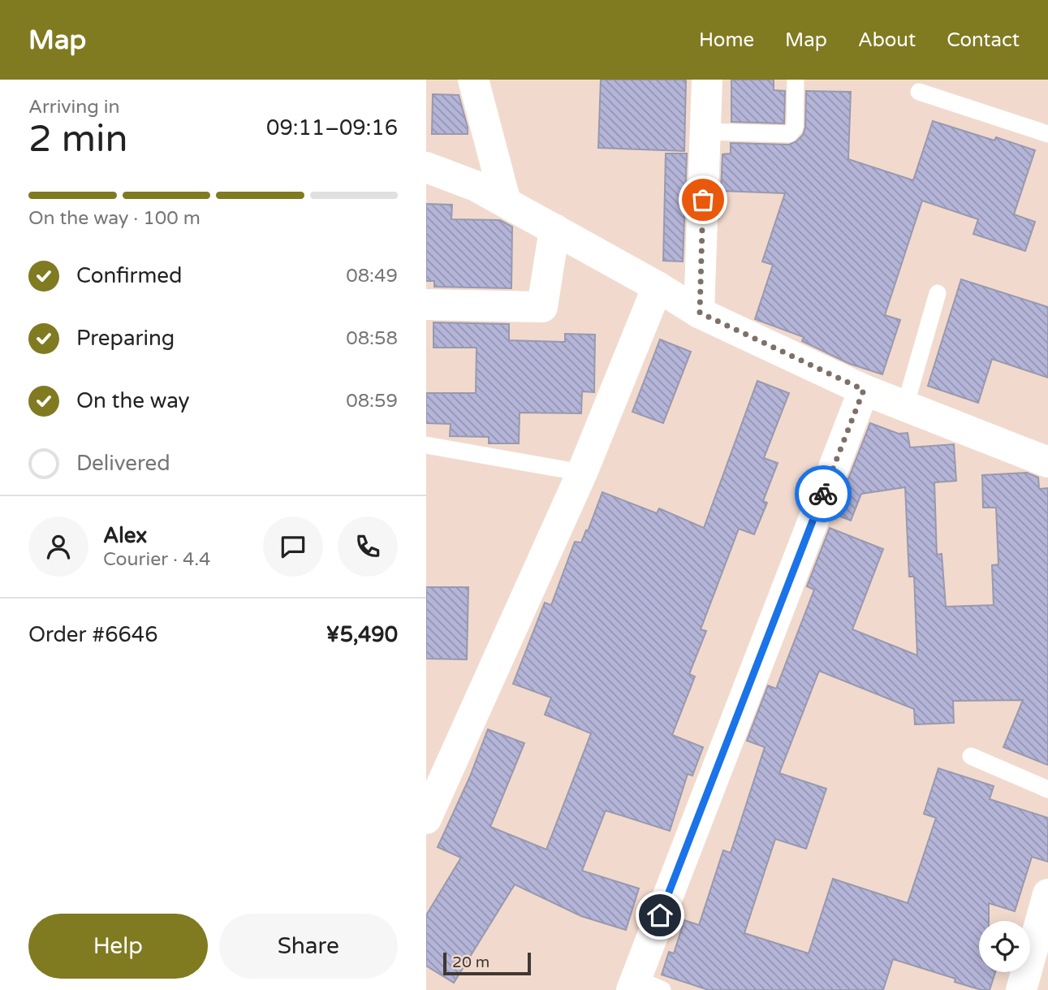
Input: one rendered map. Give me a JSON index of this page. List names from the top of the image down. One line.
{"scale_bar":"20 m","page":{"header":"Map","nav":["Home","Map","About","Contact"],"heading":["2 min","Arriving in","09:11–09:16"],"panel":["Alex","Courier · 4.4","Order #6646","¥5,490"],"bar":"On the way · 100 m","list":[["Confirmed","08:49"],["Preparing","08:58"],["On the way","08:59"],"Delivered"],"buttons":["Help","Share"],"scale":"20 m"}}
